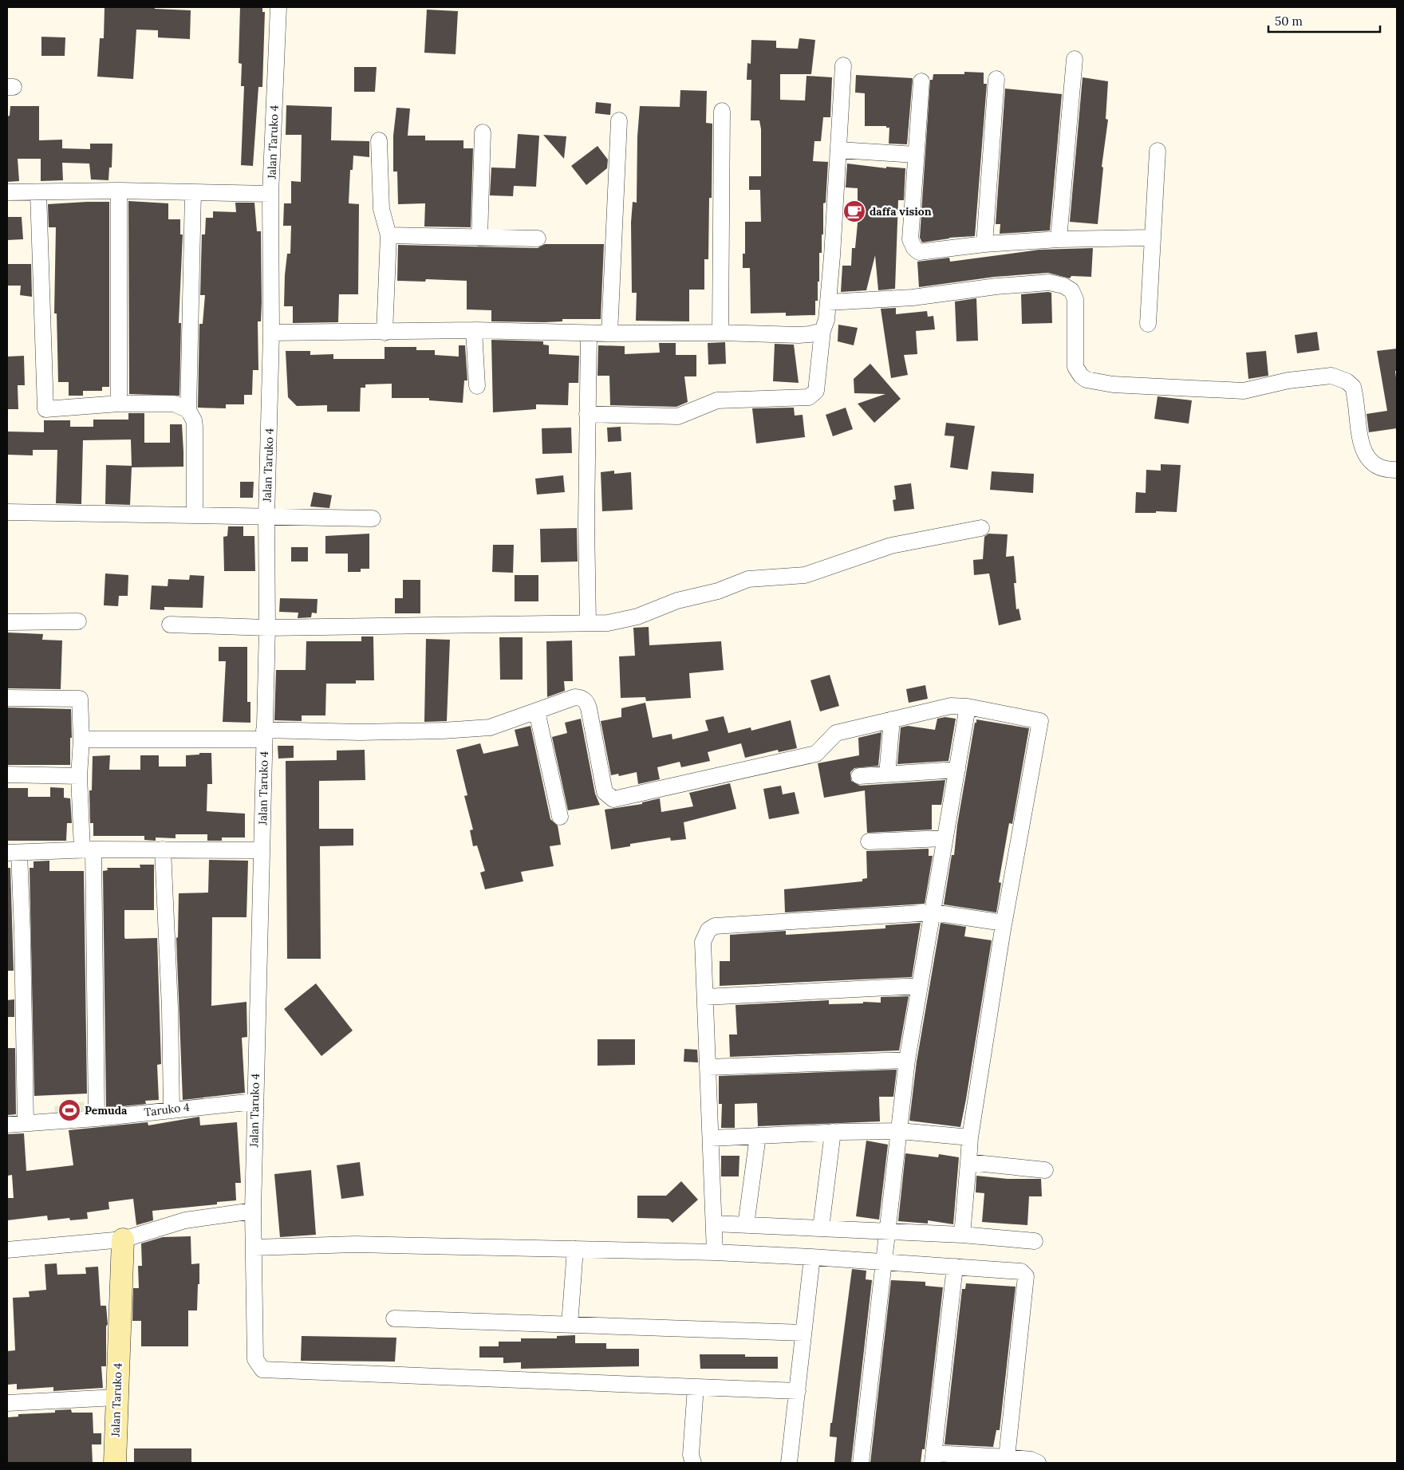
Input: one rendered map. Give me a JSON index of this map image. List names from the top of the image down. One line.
{"streets":{"street":["Jalan Taruko 4","Taruko 4"]},"crossings":[["Jalan Taruko 4","Taruko 4"]],"places":{"cafe":["daffa vision"],"sports":["Pemuda"]},"scale_bar":"50 m"}
